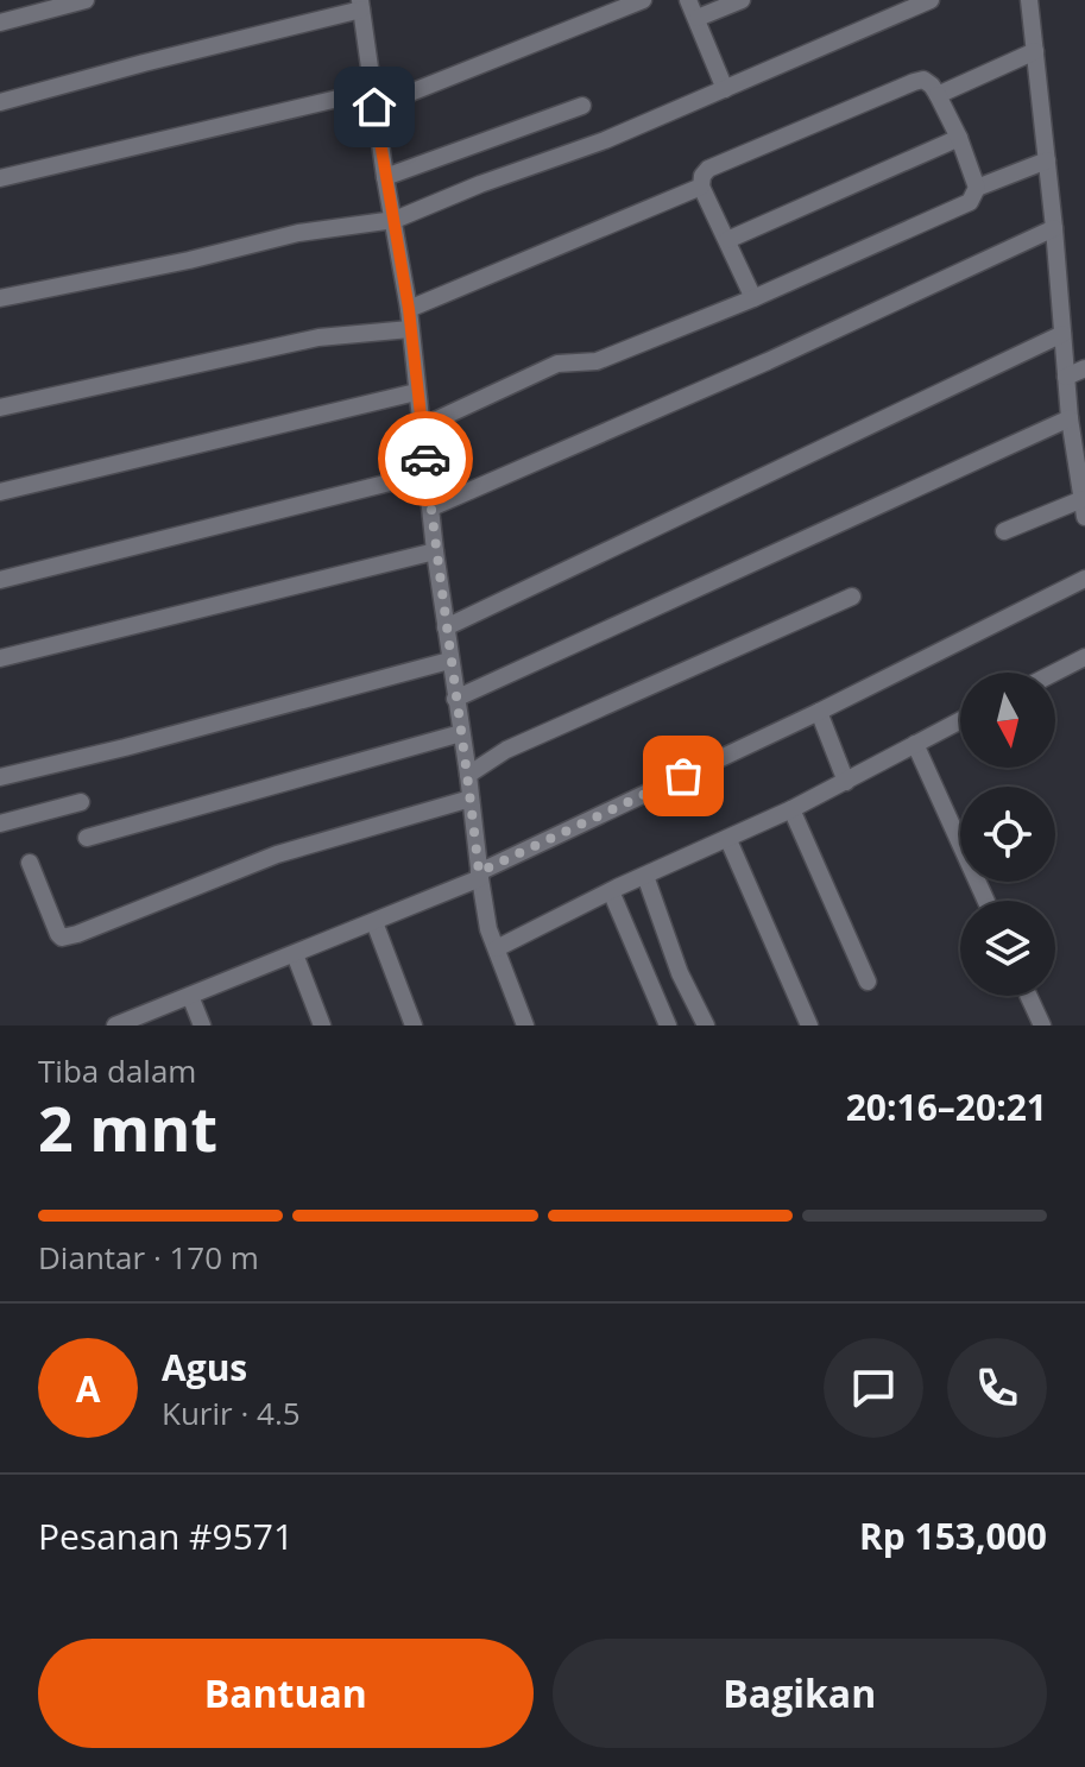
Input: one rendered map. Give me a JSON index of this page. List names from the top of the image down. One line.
{"north":"bottom","page":{"heading":["2 mnt","Tiba dalam","20:16–20:21"],"panel":["Agus","Kurir · 4.5","Pesanan #9571","Rp 153,000"],"bar":"Diantar · 170 m","round":"A","buttons":["Bantuan","Bagikan"]}}
